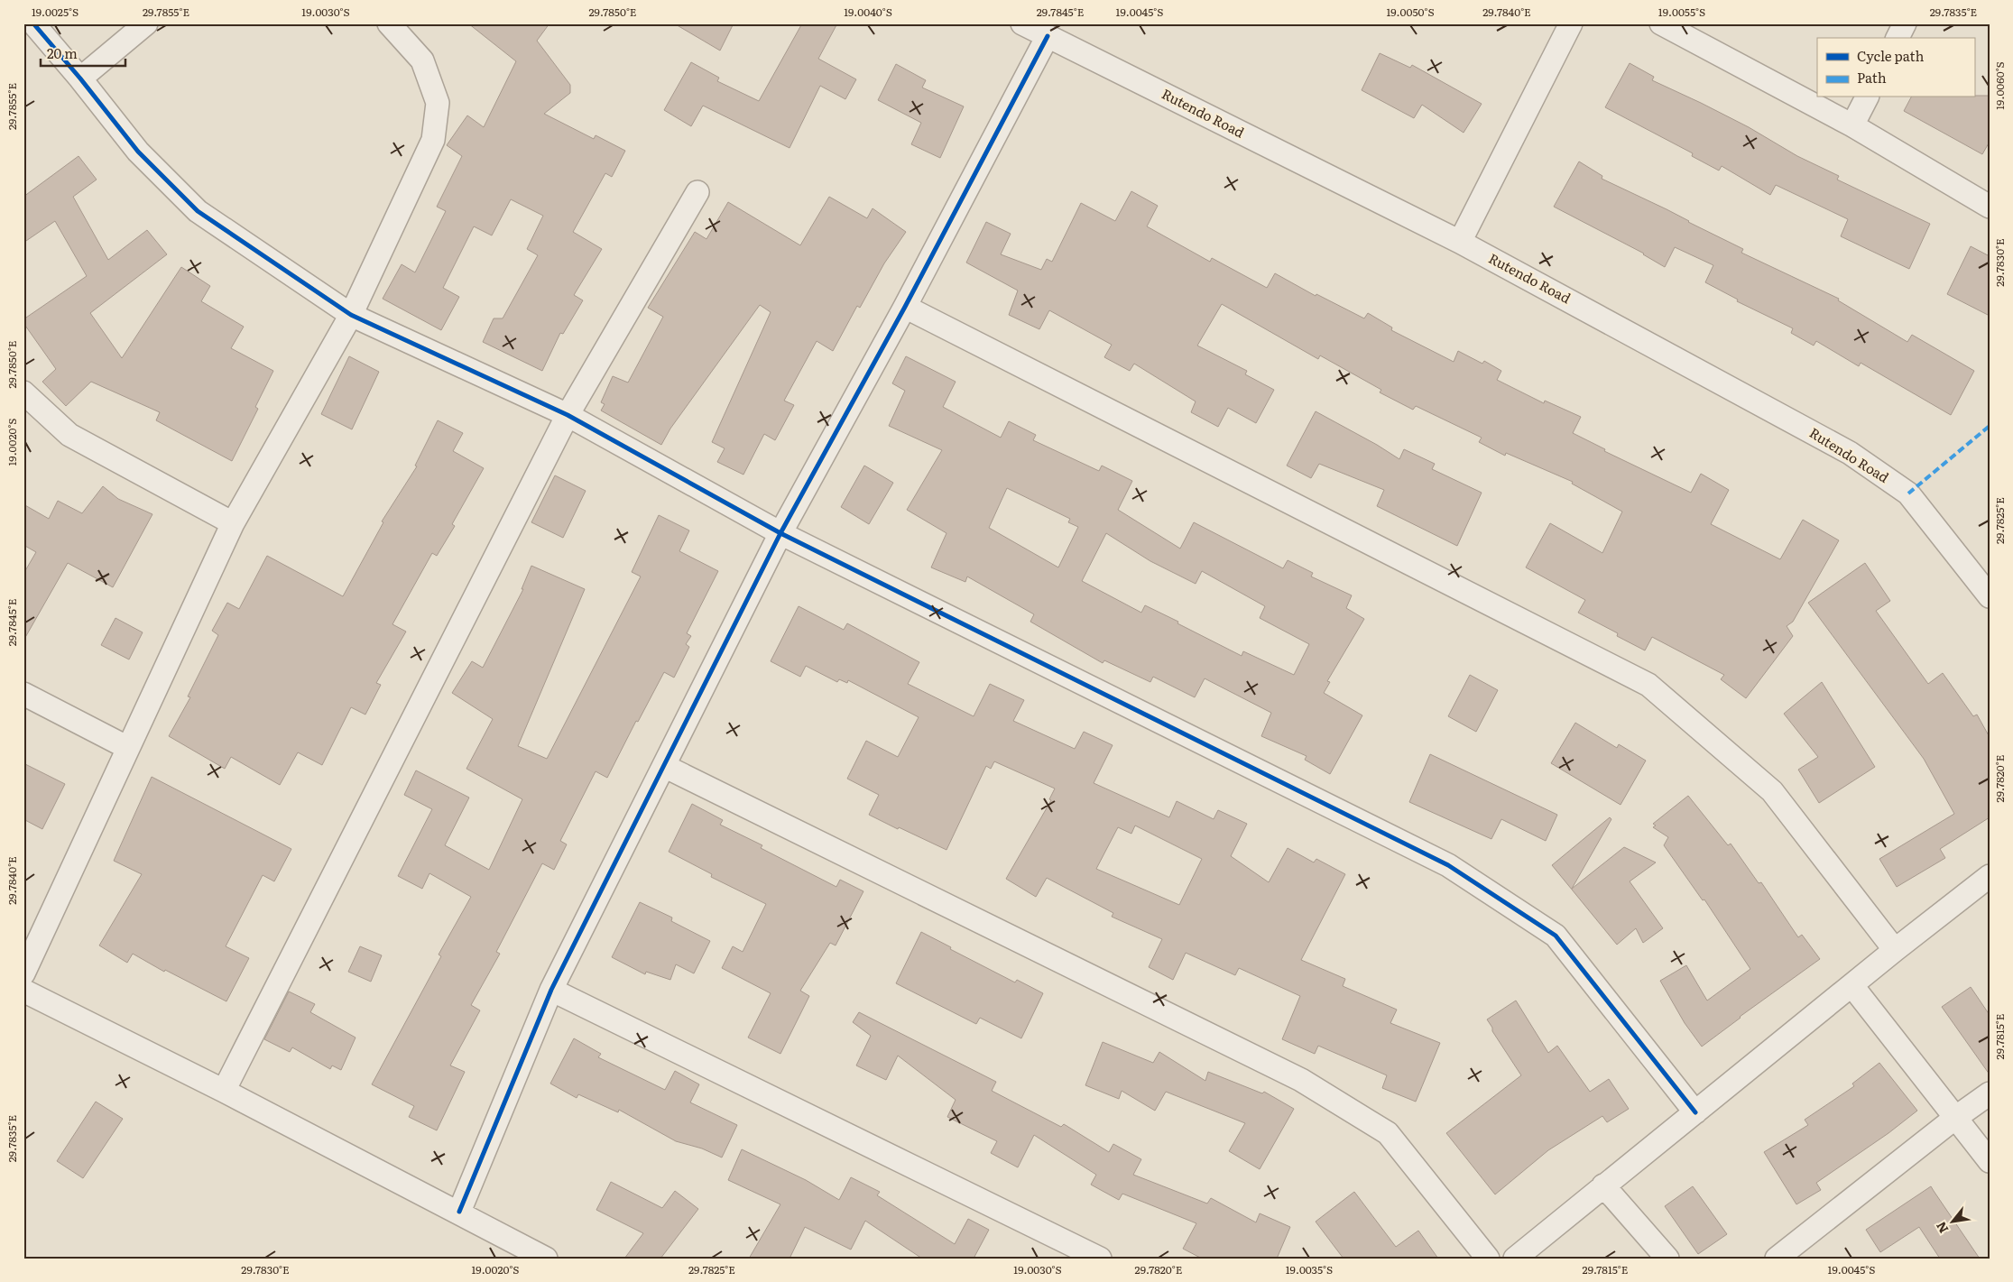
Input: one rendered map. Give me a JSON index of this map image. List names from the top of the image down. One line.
{"streets":{"street":["Rutendo Road"]},"legend":["Cycle path","Path"],"scale_bar":"20 m","north":"bottom left","coordinates":["19.0025°S","29.7855°E","19.0030°S","29.7850°E","19.0040°S","29.7845°E","19.0045°S","19.0050°S","29.7840°E","19.0055°S","29.7835°E","19.0060°S","29.7830°E","19.0020°S","29.7825°E","29.7820°E","29.7815°E","19.0035°S"]}
